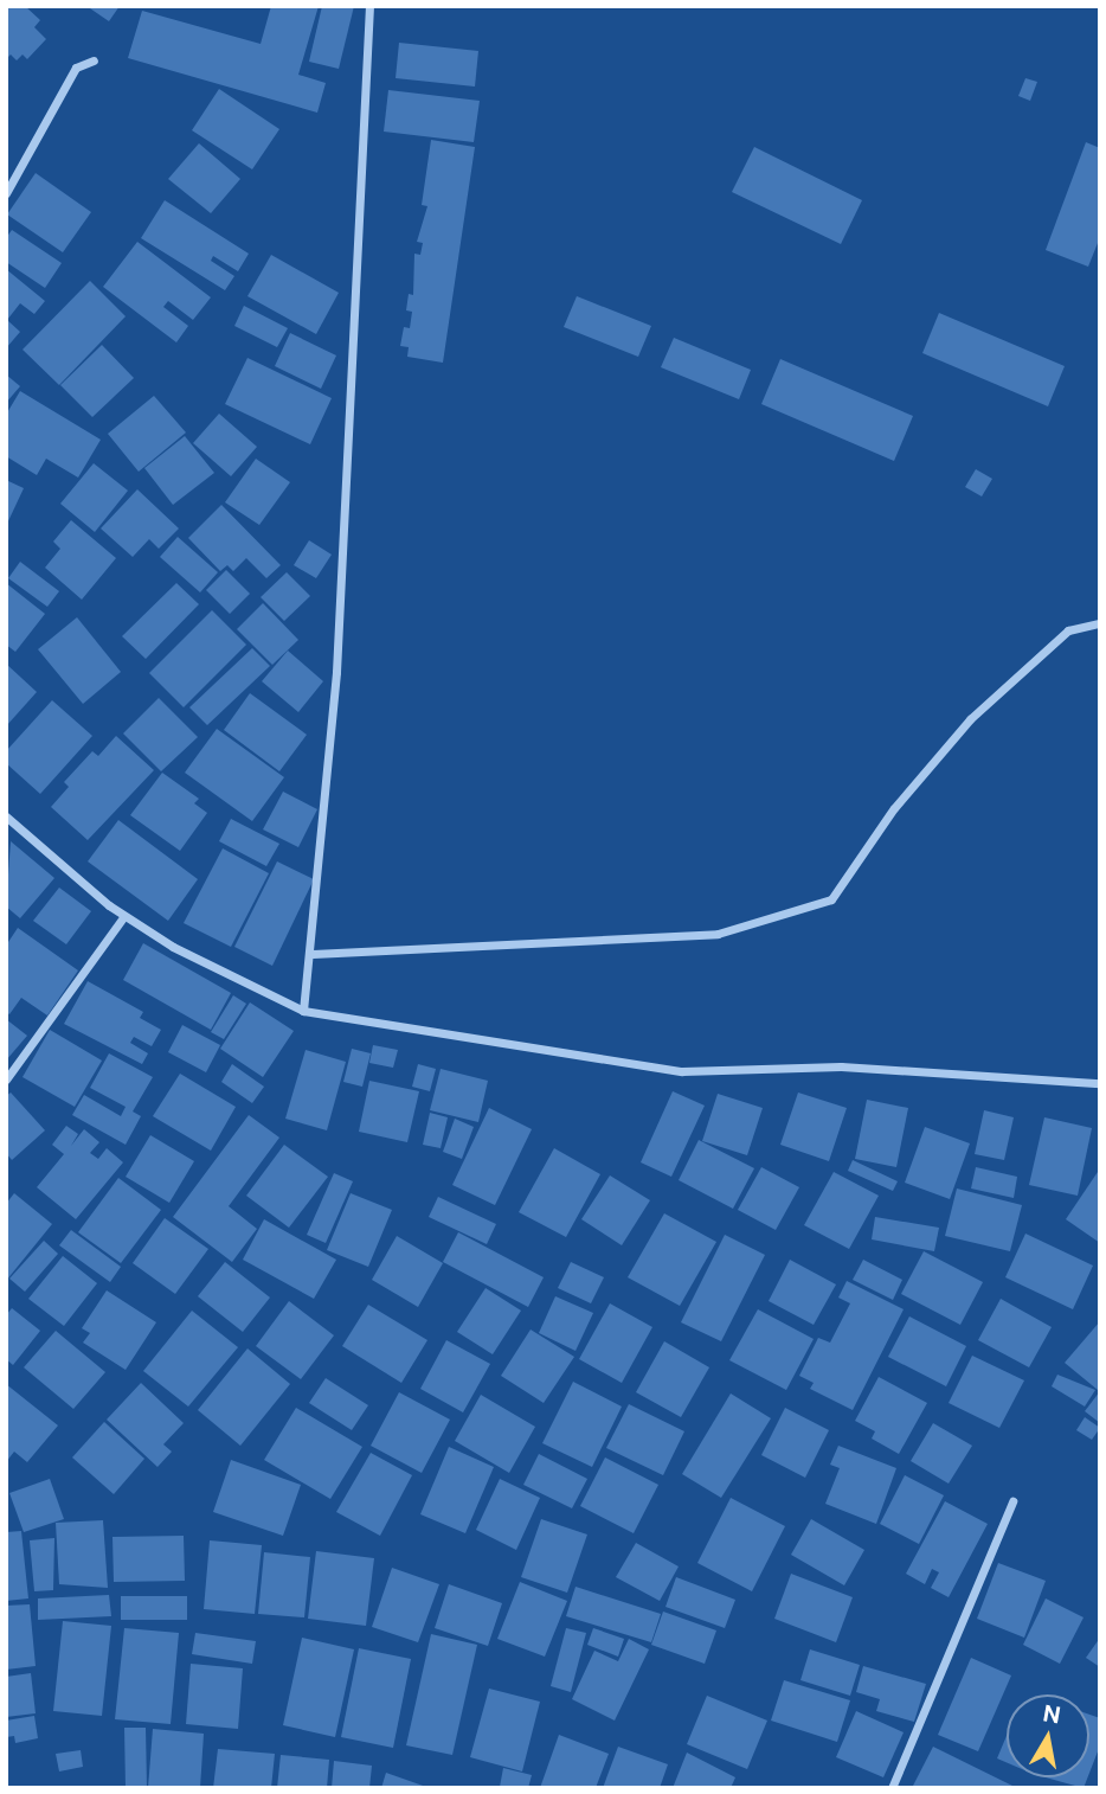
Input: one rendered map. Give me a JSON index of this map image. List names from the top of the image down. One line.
{"north":"top"}
